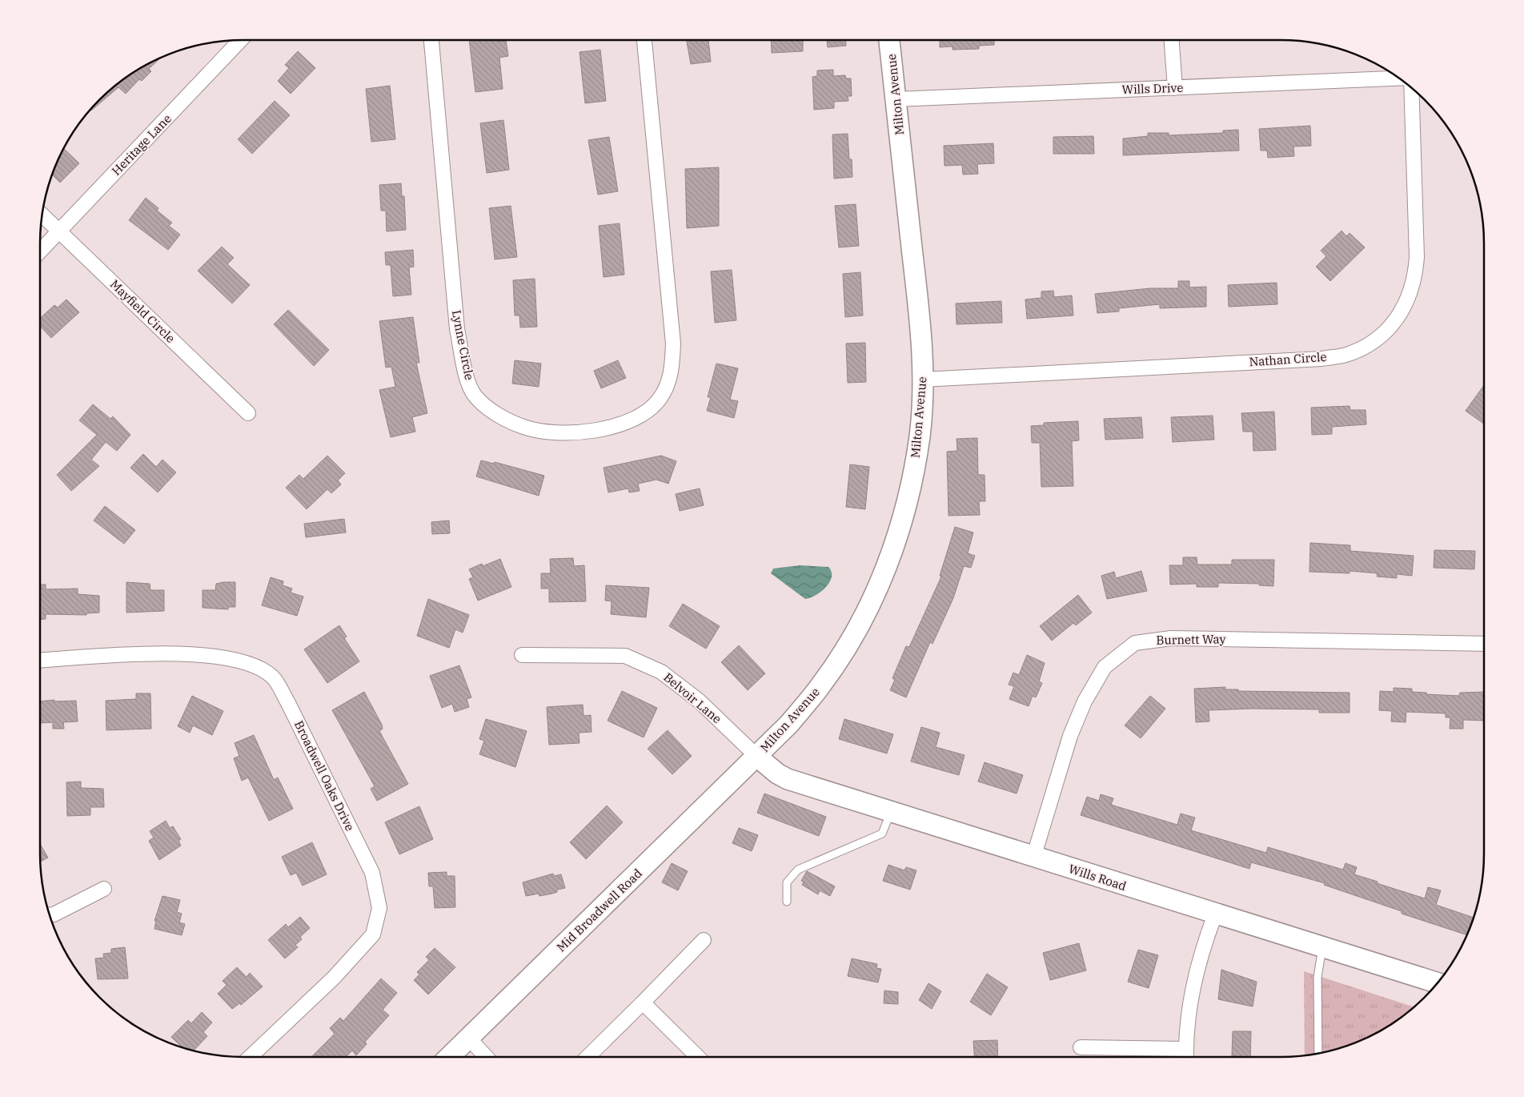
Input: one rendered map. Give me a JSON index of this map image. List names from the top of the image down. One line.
{"streets":{"street":["Wills Drive","Milton Avenue","Heritage Lane","Mayfield Circle","Lynne Circle","Nathan Circle","Burnett Way","Belvoir Lane","Broadwell Oaks Drive","Wills Road","Mid Broadwell Road"]},"crossings":[["Wills Drive","Milton Avenue"],["Milton Avenue","Nathan Circle"],["Milton Avenue","Belvoir Lane"],["Milton Avenue","Wills Road"],["Milton Avenue","Mid Broadwell Road"],["Heritage Lane","Mayfield Circle"],["Burnett Way","Wills Road"],["Belvoir Lane","Wills Road"],["Belvoir Lane","Mid Broadwell Road"],["Wills Road","Mid Broadwell Road"]]}
